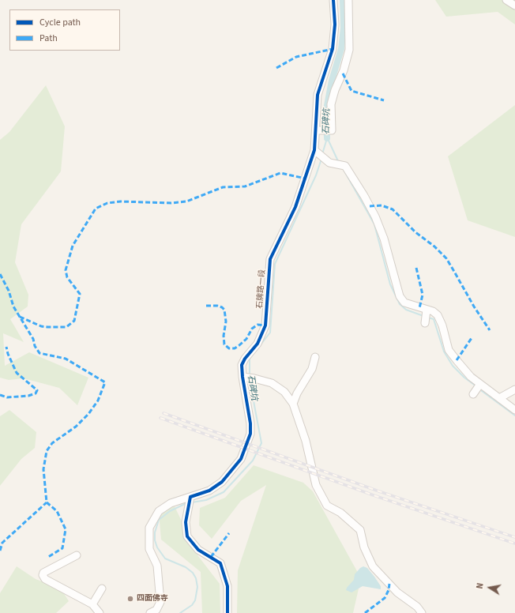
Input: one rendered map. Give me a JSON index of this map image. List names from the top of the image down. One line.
{"streets":{"street":["石牌路一段"]},"water":["石碑坑"],"places":["四面佛寺"],"legend":["Cycle path","Path"],"north":"left"}
